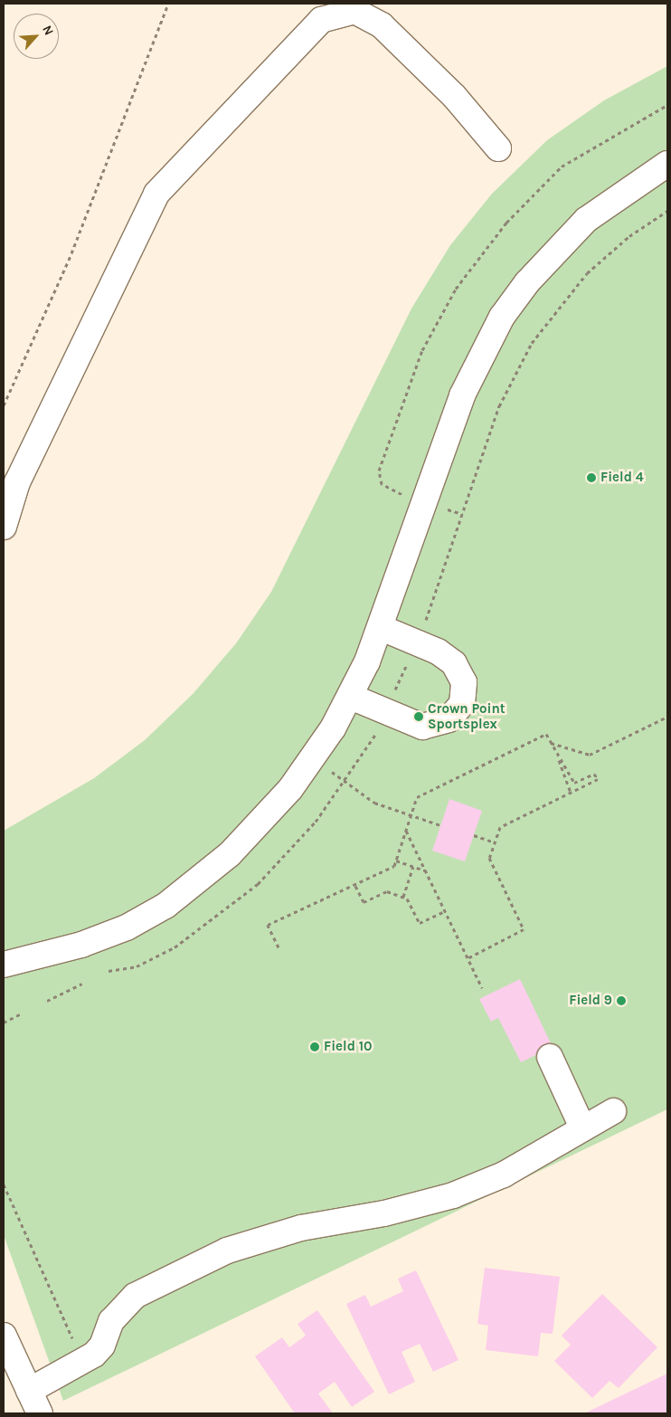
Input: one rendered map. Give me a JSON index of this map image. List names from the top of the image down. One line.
{"places":["Field 4","Crown Point Sportsplex","Field 9","Field 10"],"north":"top right"}
